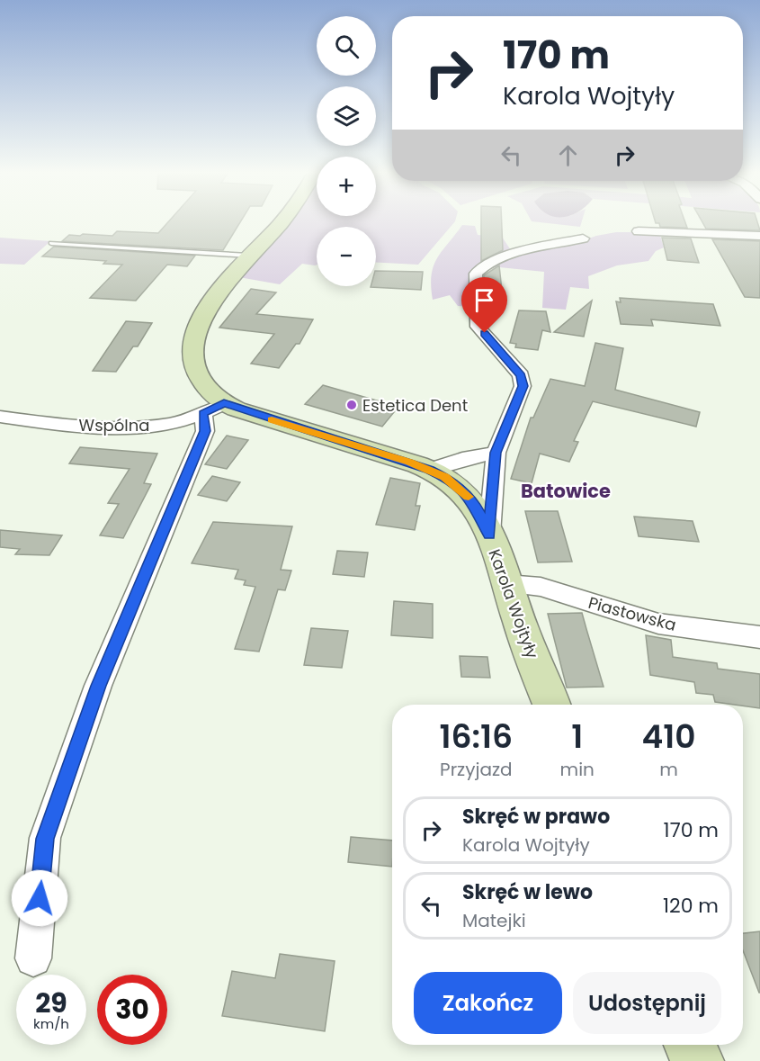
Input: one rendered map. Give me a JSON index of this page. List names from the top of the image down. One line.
{"streets":{"street":["Wspólna","Karola Wojtyły","Piastowska"]},"crossings":[["Wspólna","Karola Wojtyły"],["Karola Wojtyły","Piastowska"]],"districts":["Batowice"],"places":["Estetica Dent"],"page":{"map_buttons":["+","−"],"turn":["170 m","Karola Wojtyły"],"eta":["16:16","Przyjazd","1","min","410","m"],"list":[{"name":"Skręć w prawo","note":"Karola Wojtyły","value":"170 m"},{"name":"Skręć w lewo","note":"Matejki","value":"120 m"}],"buttons":["Zakończ","Udostępnij"],"speed":"29 km/h","limit":"30"}}
